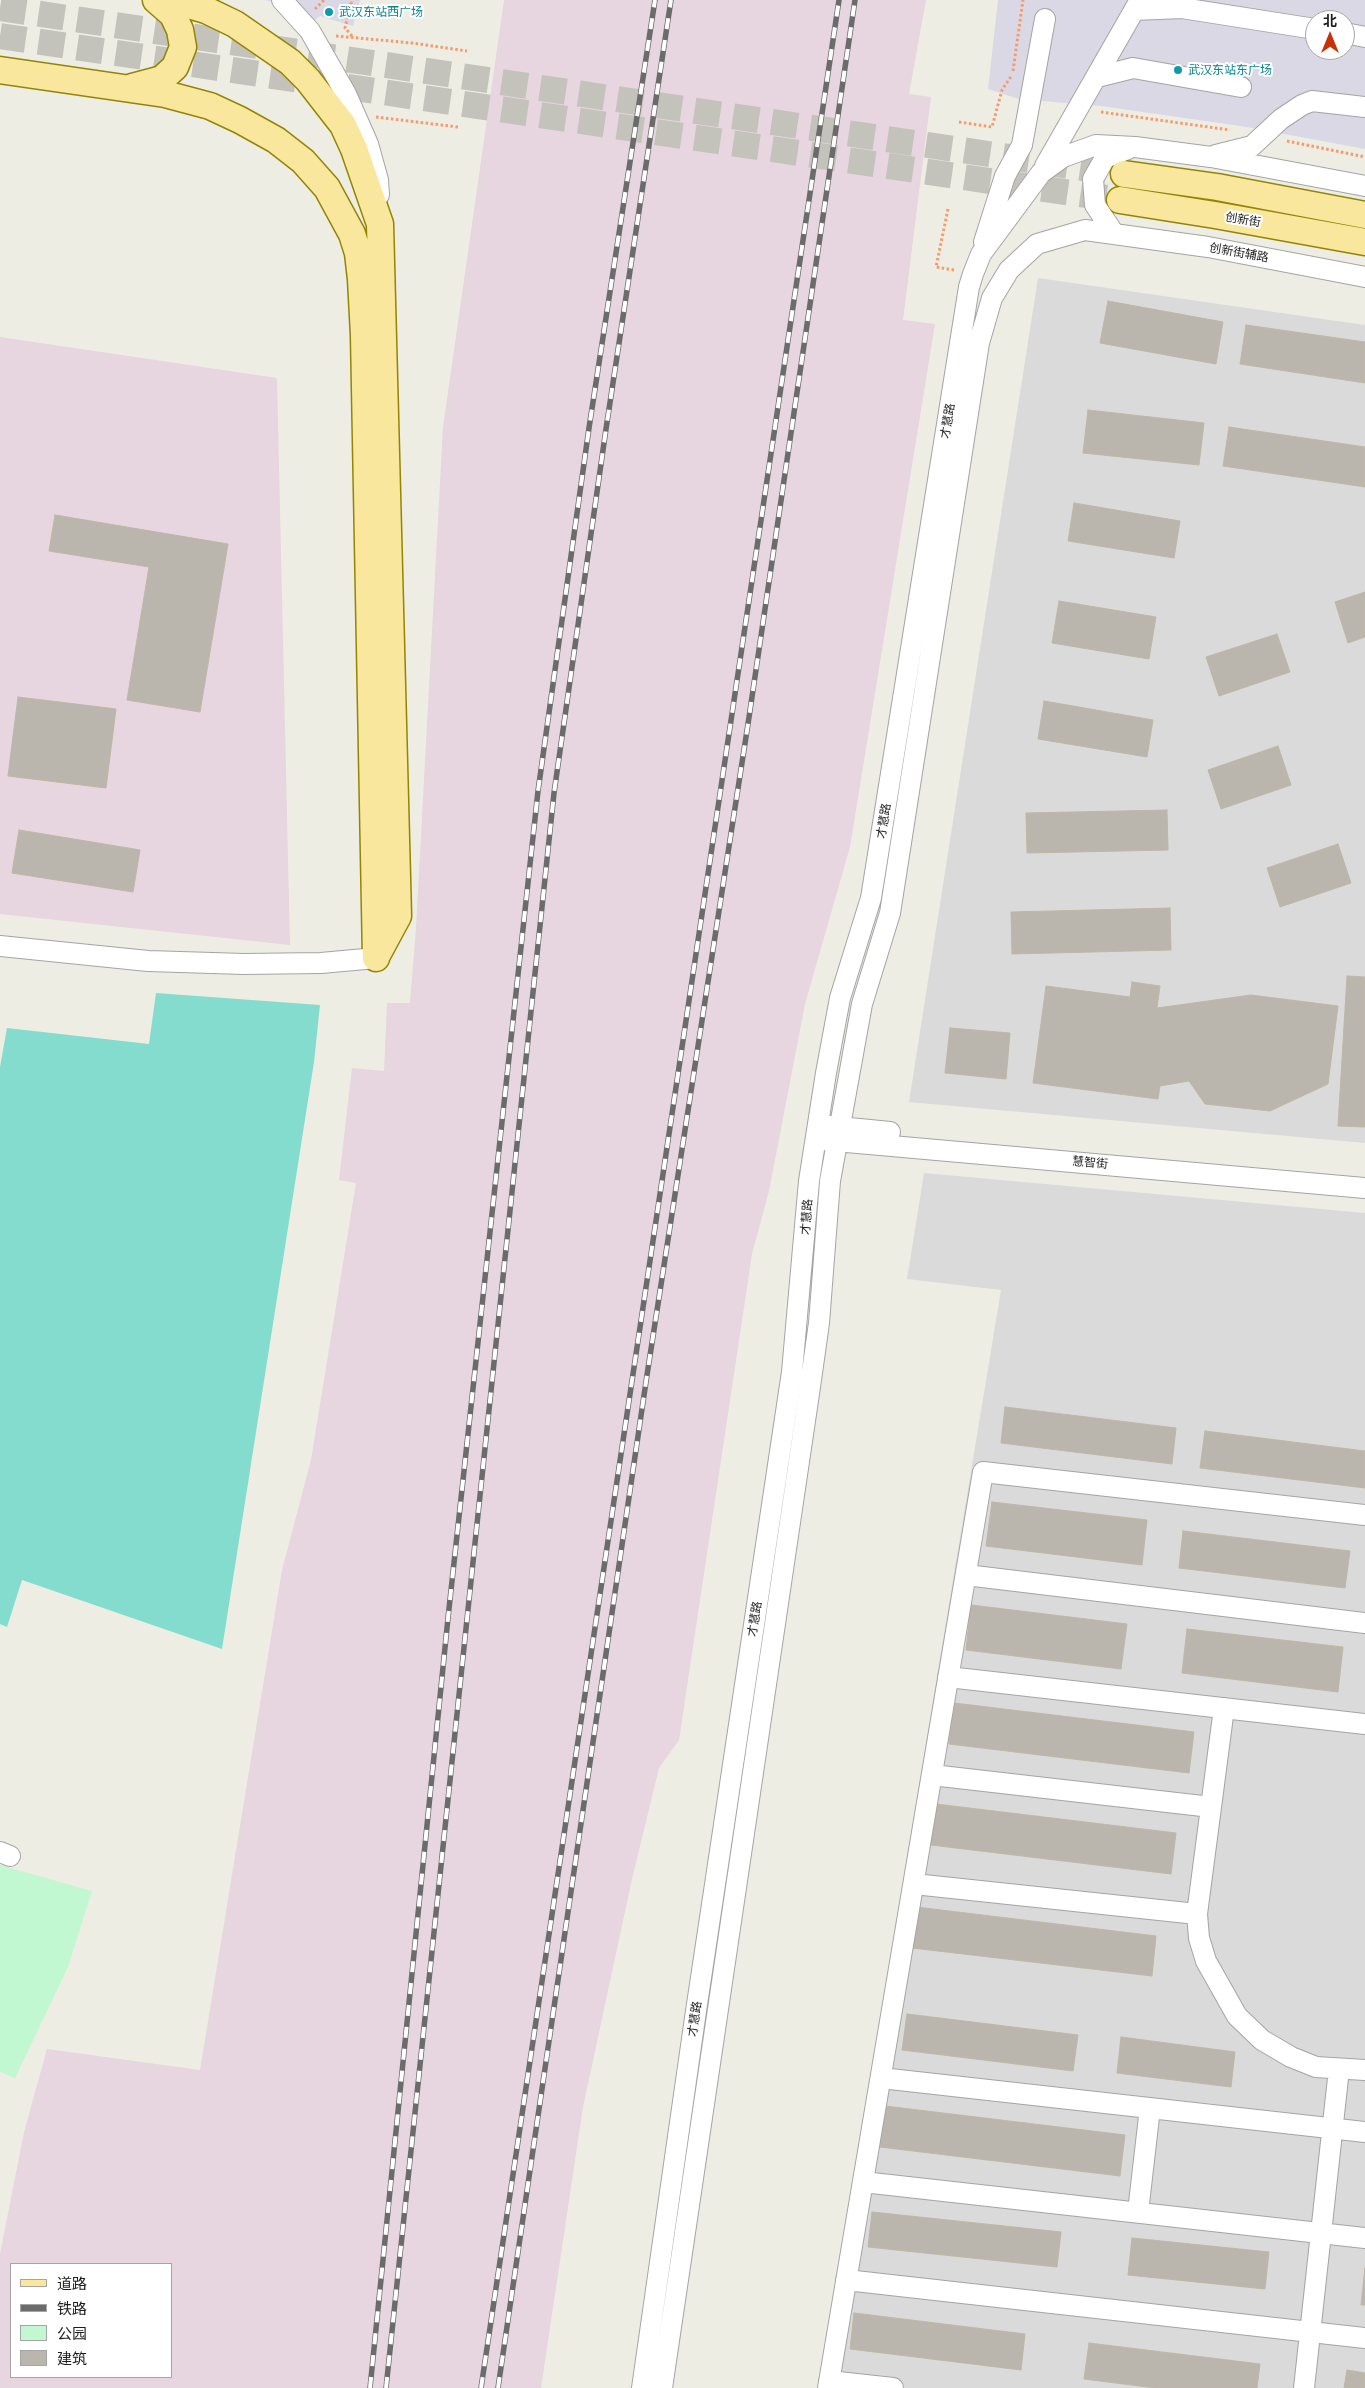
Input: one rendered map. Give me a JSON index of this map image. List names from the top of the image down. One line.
{"streets":{"main road":["创新街"],"street":["创新街辅路","才慧路","慧智街"]},"crossings":[["创新街辅路","才慧路"],["才慧路","慧智街"]],"places":["武汉东站西广场","武汉东站东广场"],"legend":["道路","铁路","公园","建筑"],"north":"top"}
